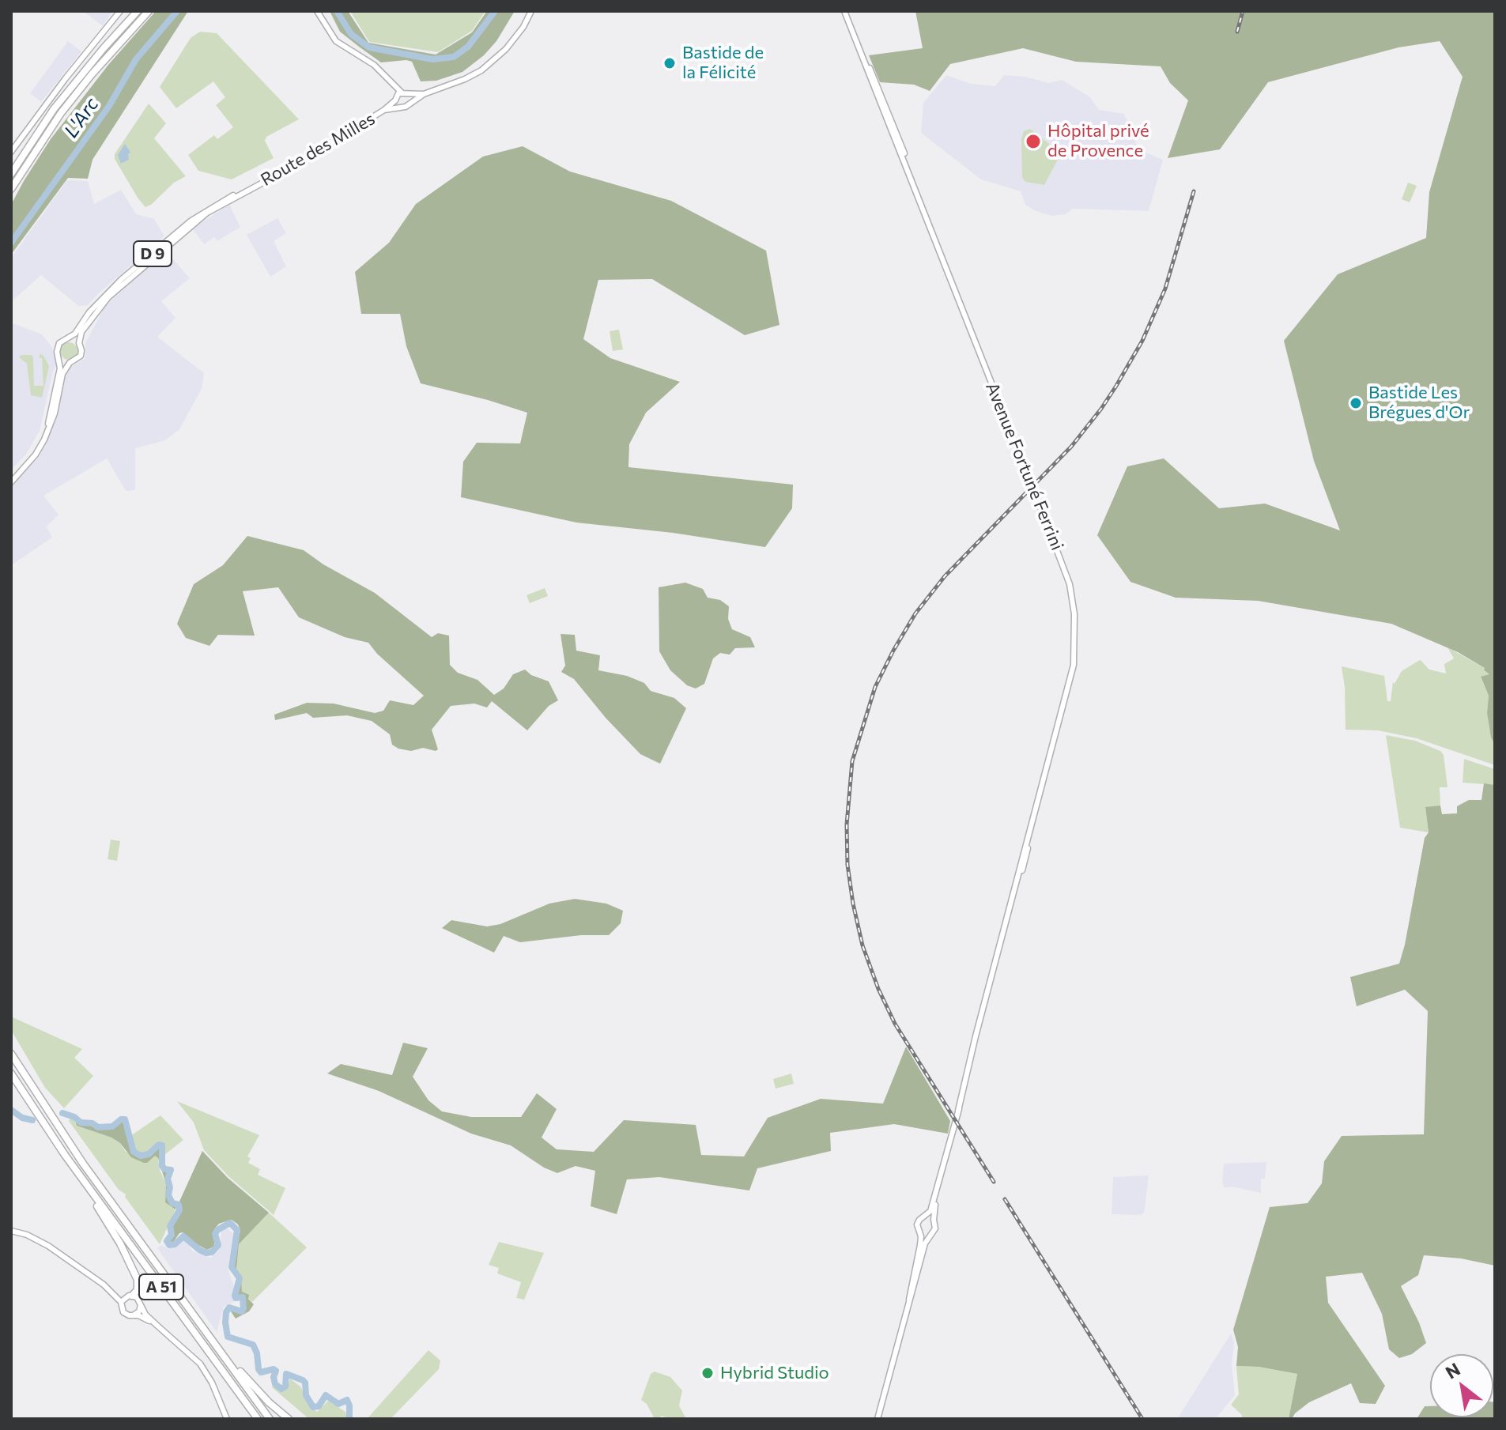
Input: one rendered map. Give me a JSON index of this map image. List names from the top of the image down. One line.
{"streets":{"highway":["A 51"],"main road":["Route des Milles","D 9","Avenue Fortuné Ferrini"]},"crossings":[["Route des Milles","D 9"]],"water":["L'Arc"],"places":["Bastide de la Félicité","Hôpital privé de Provence","Bastide Les Brégues d'Or","Hybrid Studio"],"north":"top left"}
